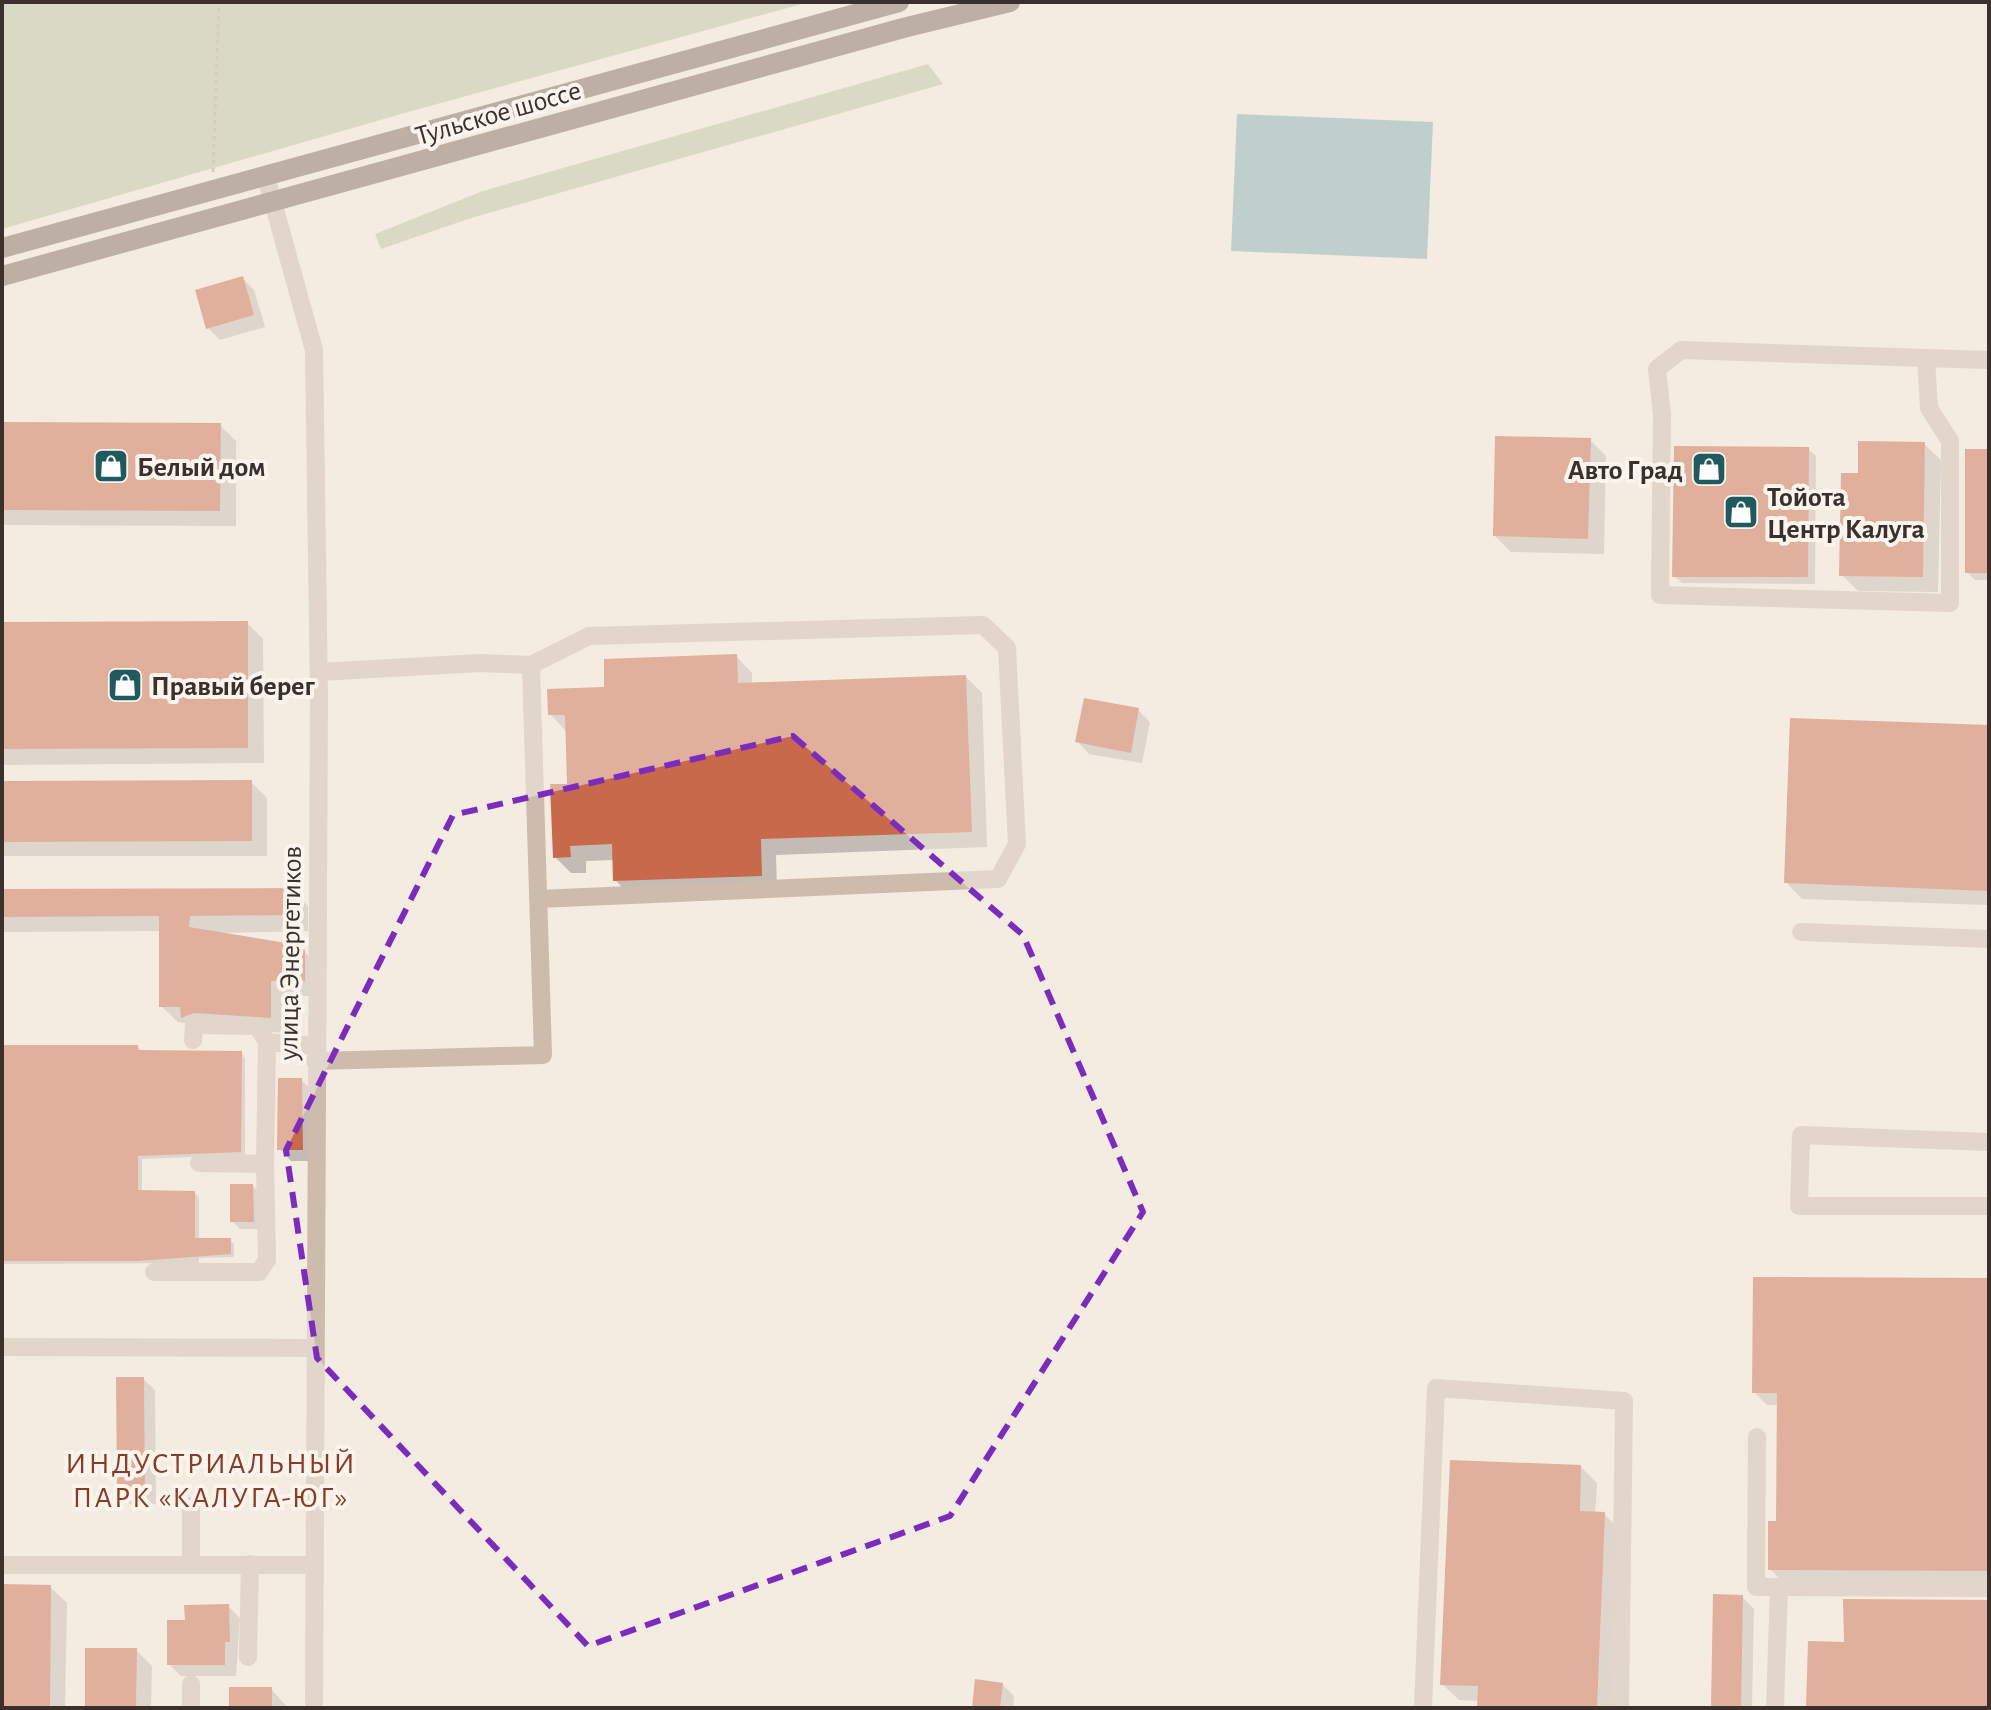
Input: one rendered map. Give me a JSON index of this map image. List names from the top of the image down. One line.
{"streets":{"main road":["Тульское шоссе"],"street":["улица Энергетиков"]},"crossings":[["Тульское шоссе","улица Энергетиков"]],"districts":["ИНДУСТРИАЛЬНЫЙ ПАРК «КАЛУГА-ЮГ»"],"places":{"shop":["Белый дом","Авто Град","Тойота Центр Калуга","Правый берег"]}}
